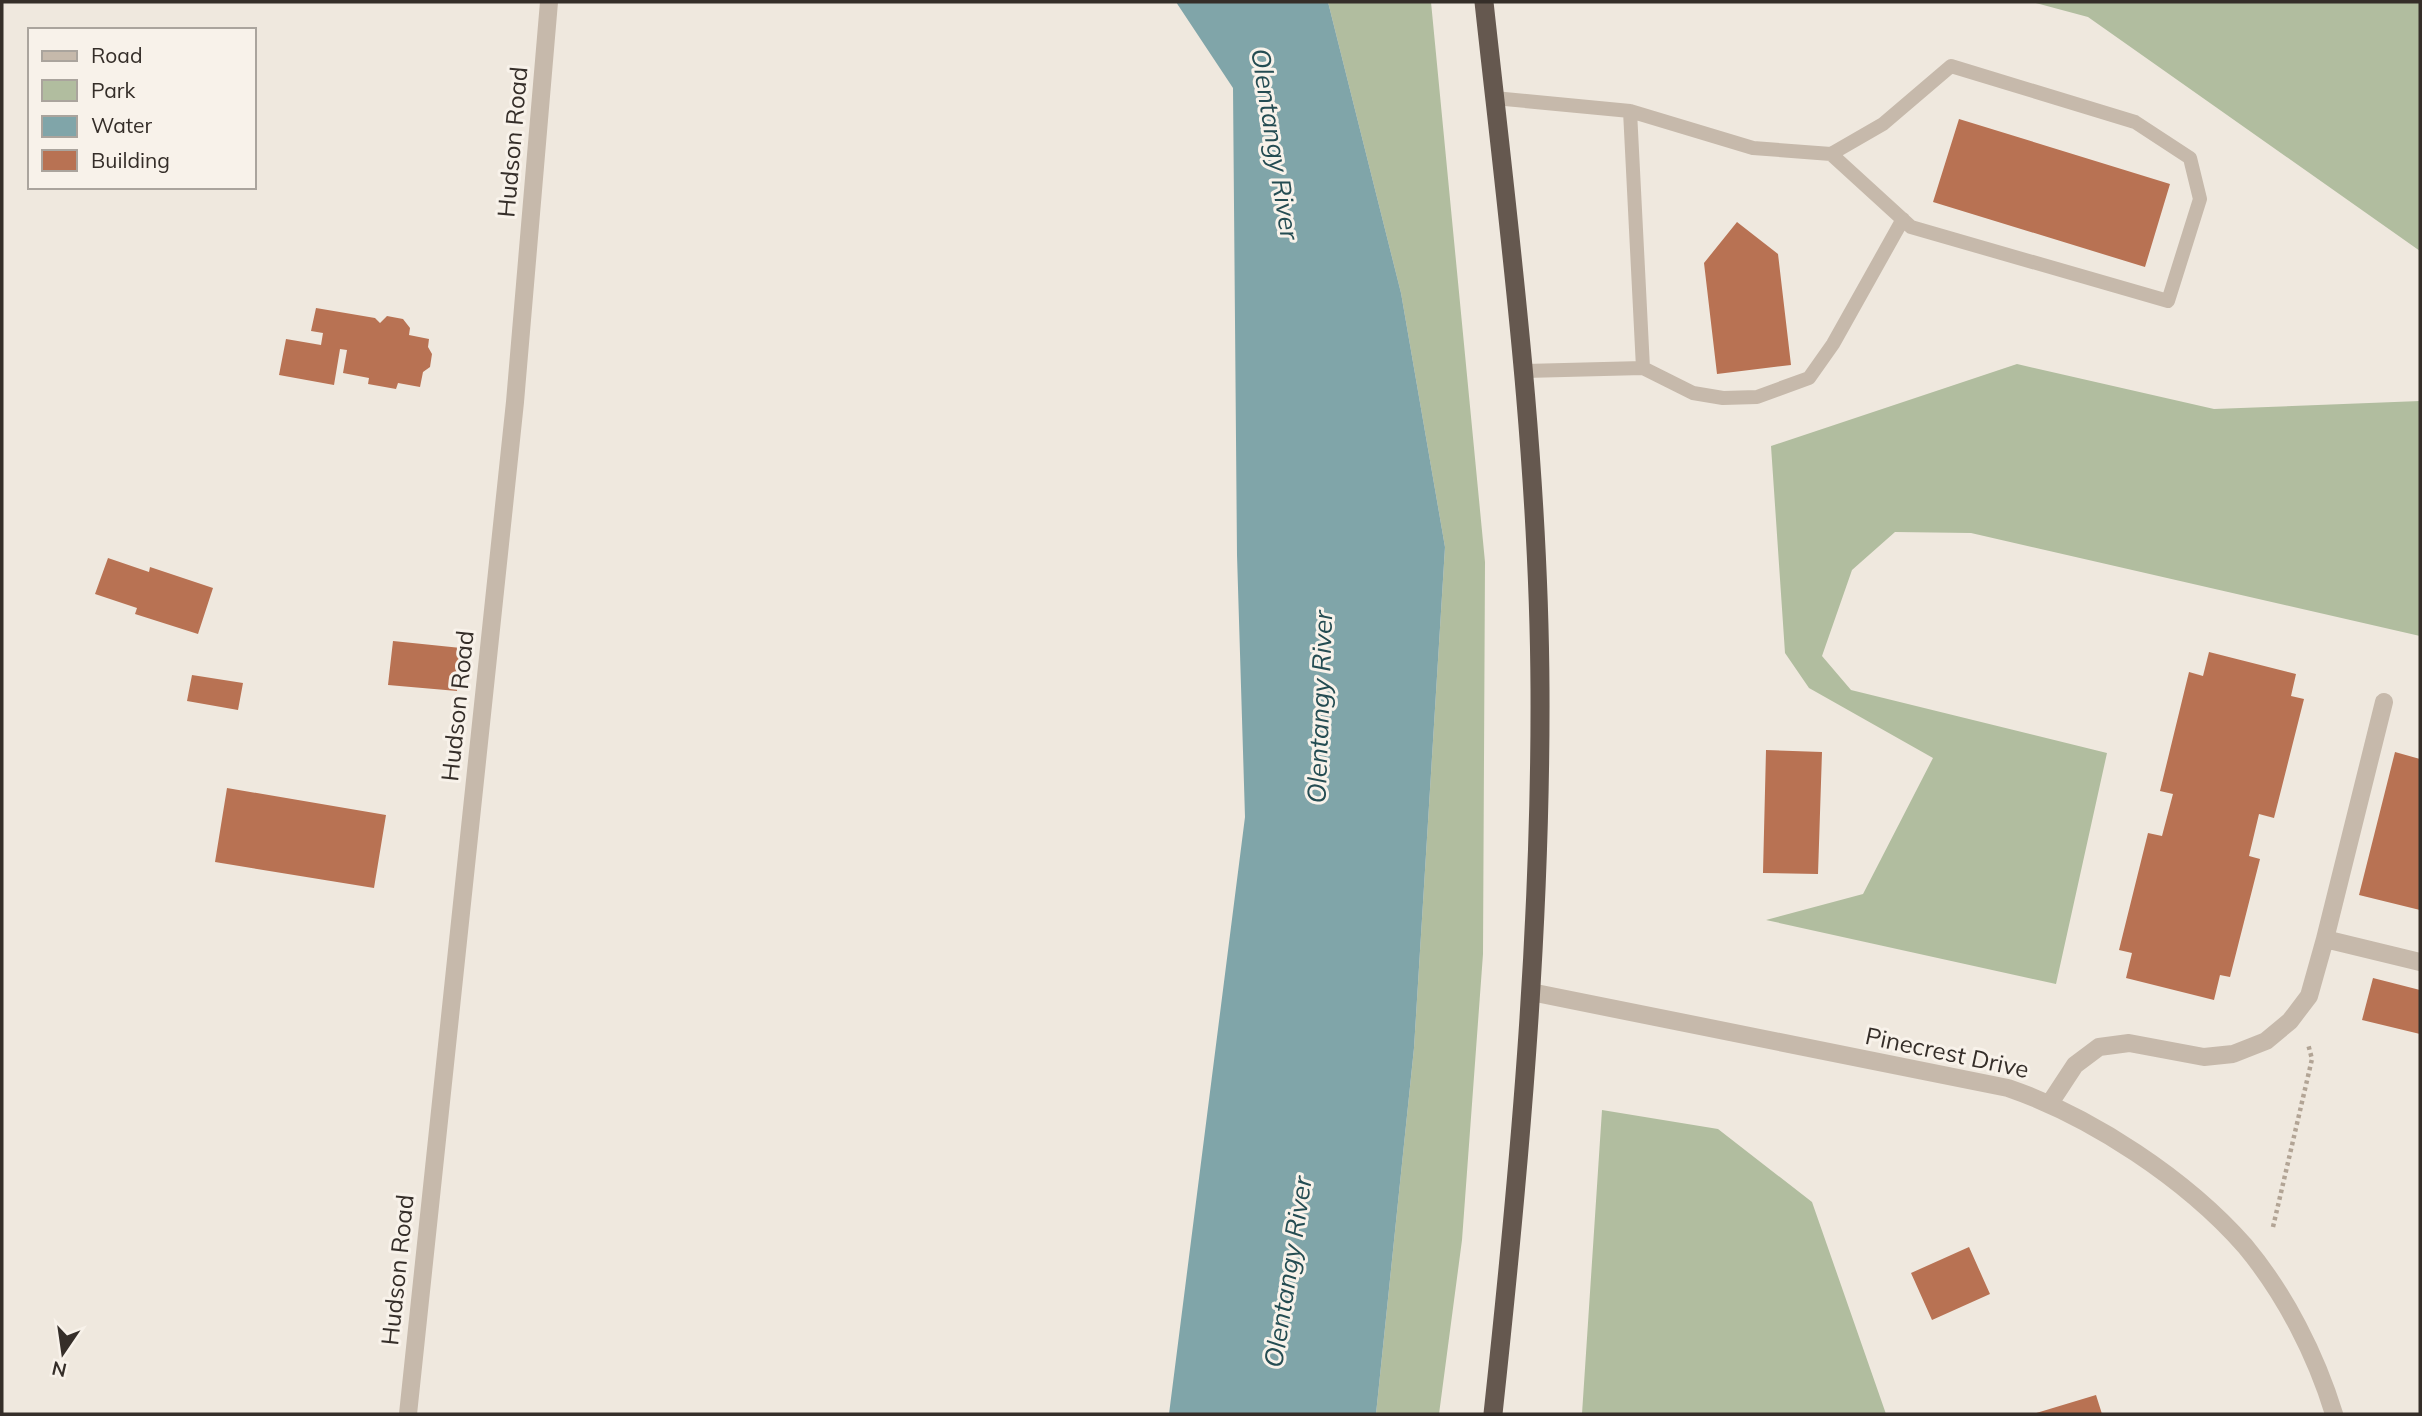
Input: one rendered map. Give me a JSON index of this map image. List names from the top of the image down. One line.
{"streets":{"street":["Hudson Road","Pinecrest Drive"]},"water":["Olentangy River"],"legend":["Road","Park","Water","Building"],"north":"bottom"}
